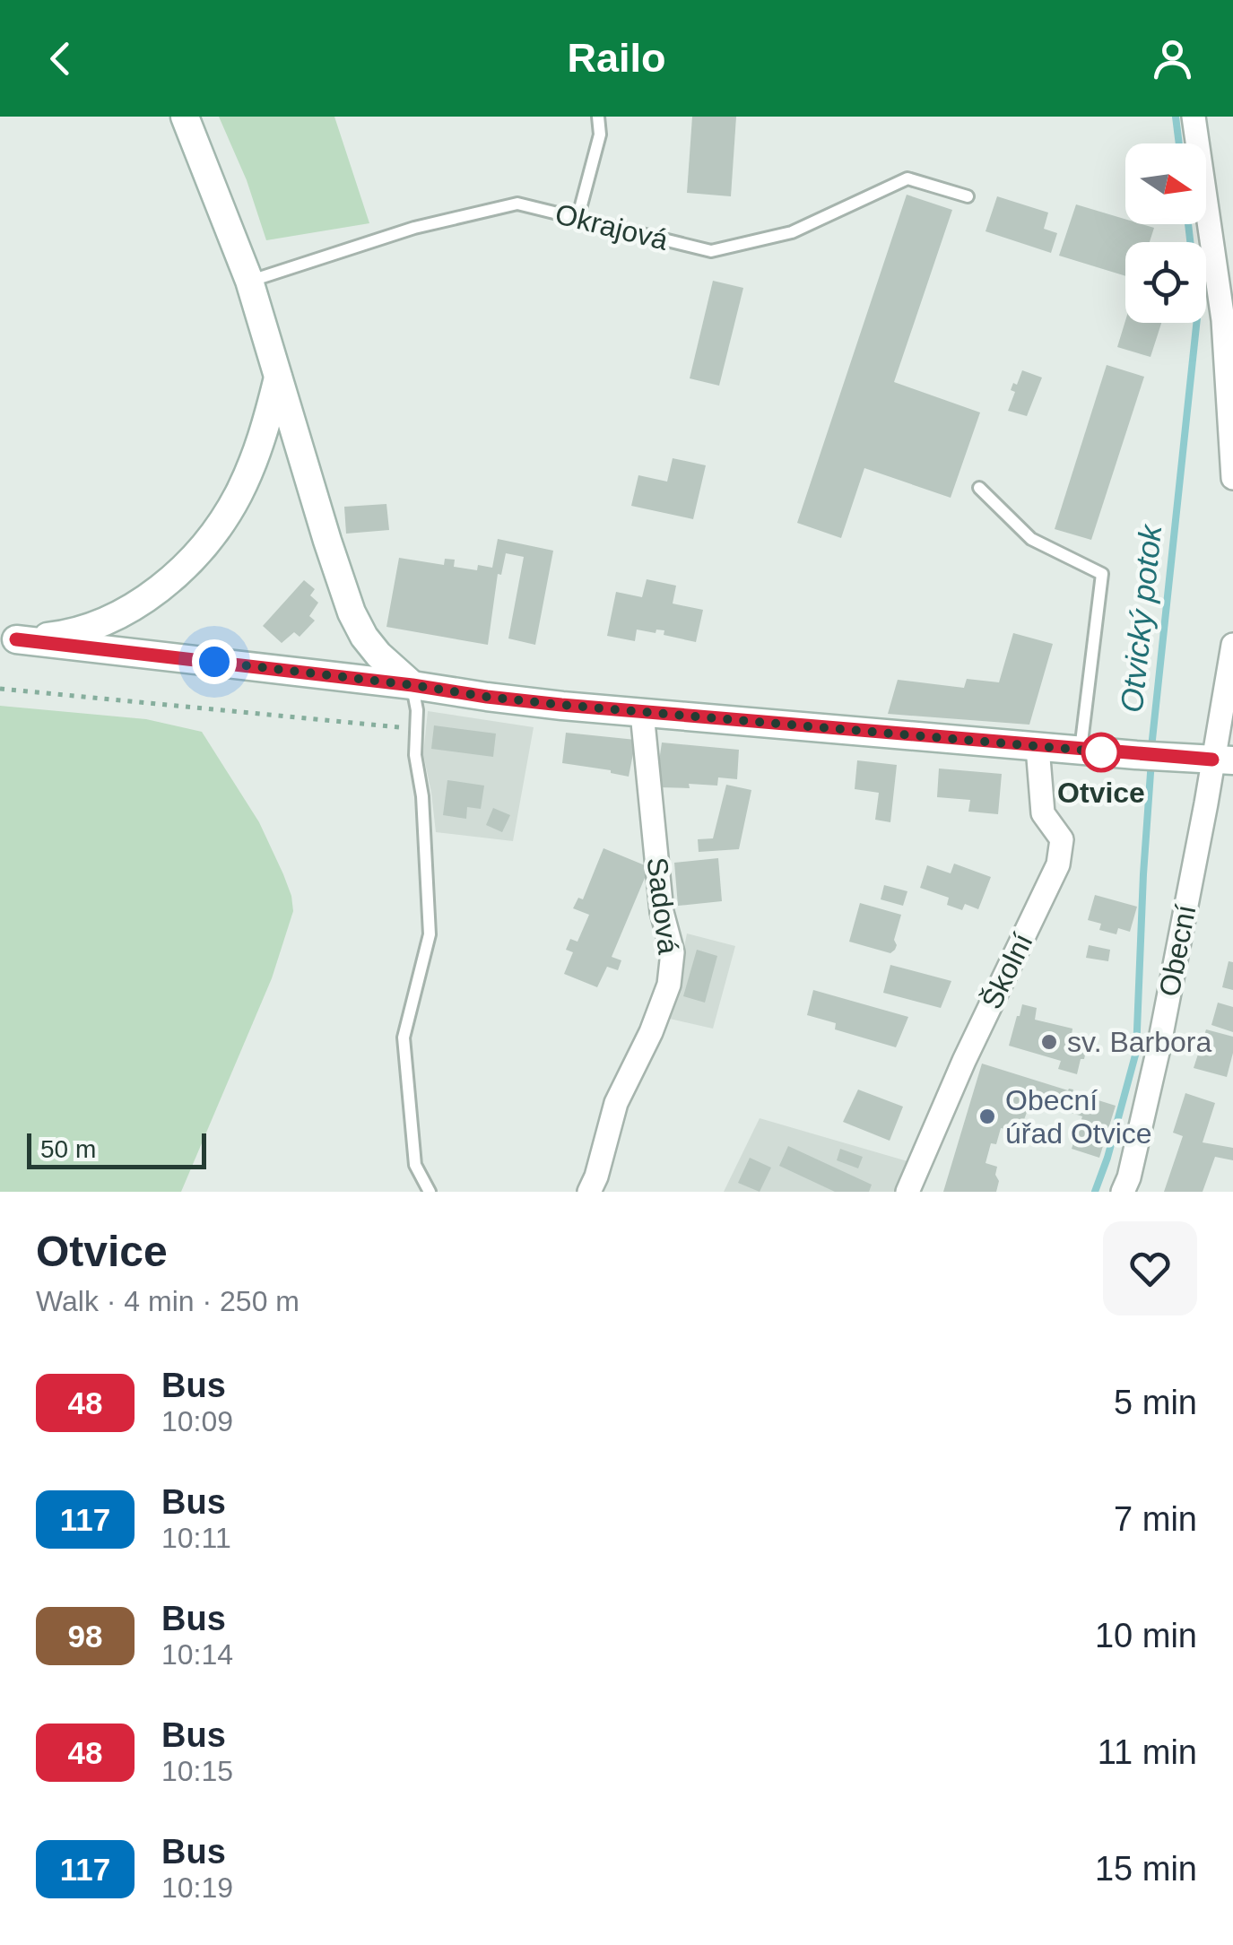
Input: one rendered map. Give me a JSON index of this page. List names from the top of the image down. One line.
{"streets":{"street":["Sadová","Obecní","Školní"],"lane":["Okrajová"]},"water":["Otvický potok"],"places":["Otvice","sv. Barbora","Obecní úřad Otvice"],"lines":["bus line 48"],"scale_bar":"50 m","north":"right","page":{"header":"Railo","scale":"50 m","heading":["Otvice","Walk · 4 min · 250 m"],"list":[{"mark":"48","name":"Bus","note":"10:09","value":"5 min"},{"mark":"117","name":"Bus","note":"10:11","value":"7 min"},{"mark":"98","name":"Bus","note":"10:14","value":"10 min"},{"mark":"48","name":"Bus","note":"10:15","value":"11 min"},{"mark":"117","name":"Bus","note":"10:19","value":"15 min"}]}}
